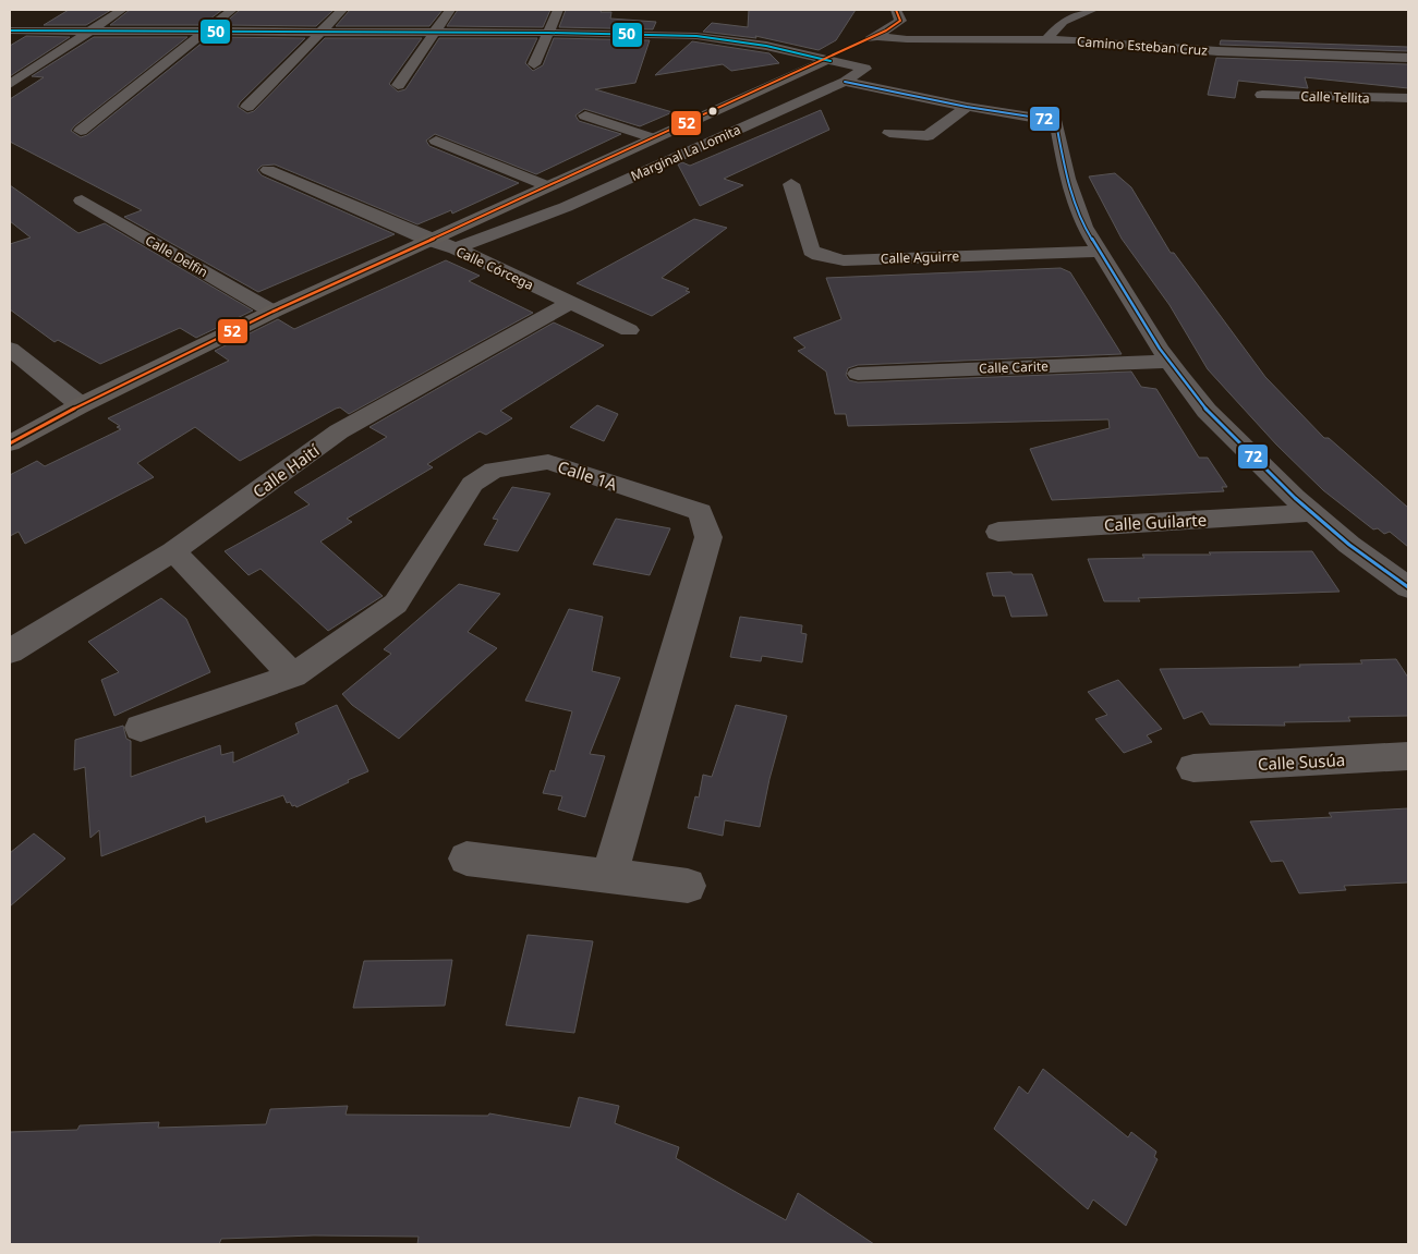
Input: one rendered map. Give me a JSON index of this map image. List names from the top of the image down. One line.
{"streets":{"street":["Camino Esteban Cruz","Calle Tellita","Marginal La Lomita","Calle Delfin","Calle Aguirre","Calle Córcega","Calle Carite","Calle Haití","Calle 1A","Calle Guilarte","Calle Susúa"]},"crossings":[["Camino Esteban Cruz","Marginal La Lomita"],["Marginal La Lomita","Calle Córcega"],["Calle Córcega","Calle Haití"]],"lines":["transit line 52","transit line 50","transit line 72"]}
